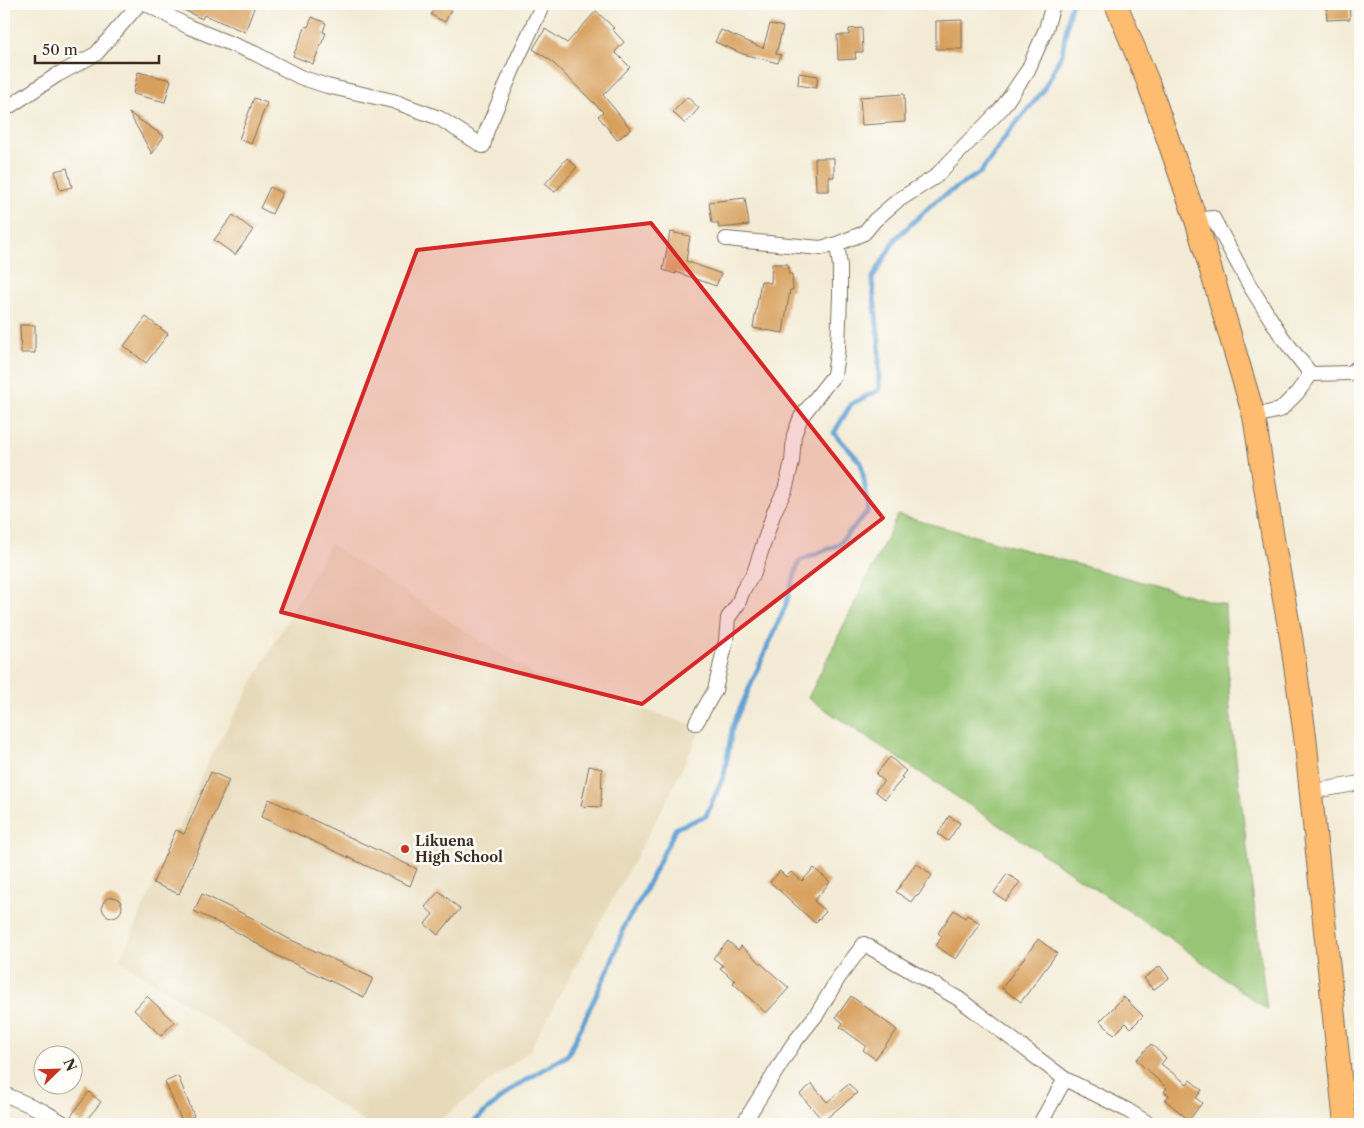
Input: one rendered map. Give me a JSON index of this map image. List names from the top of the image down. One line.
{"places":["Likuena High School"],"scale_bar":"50 m","north":"top right"}
